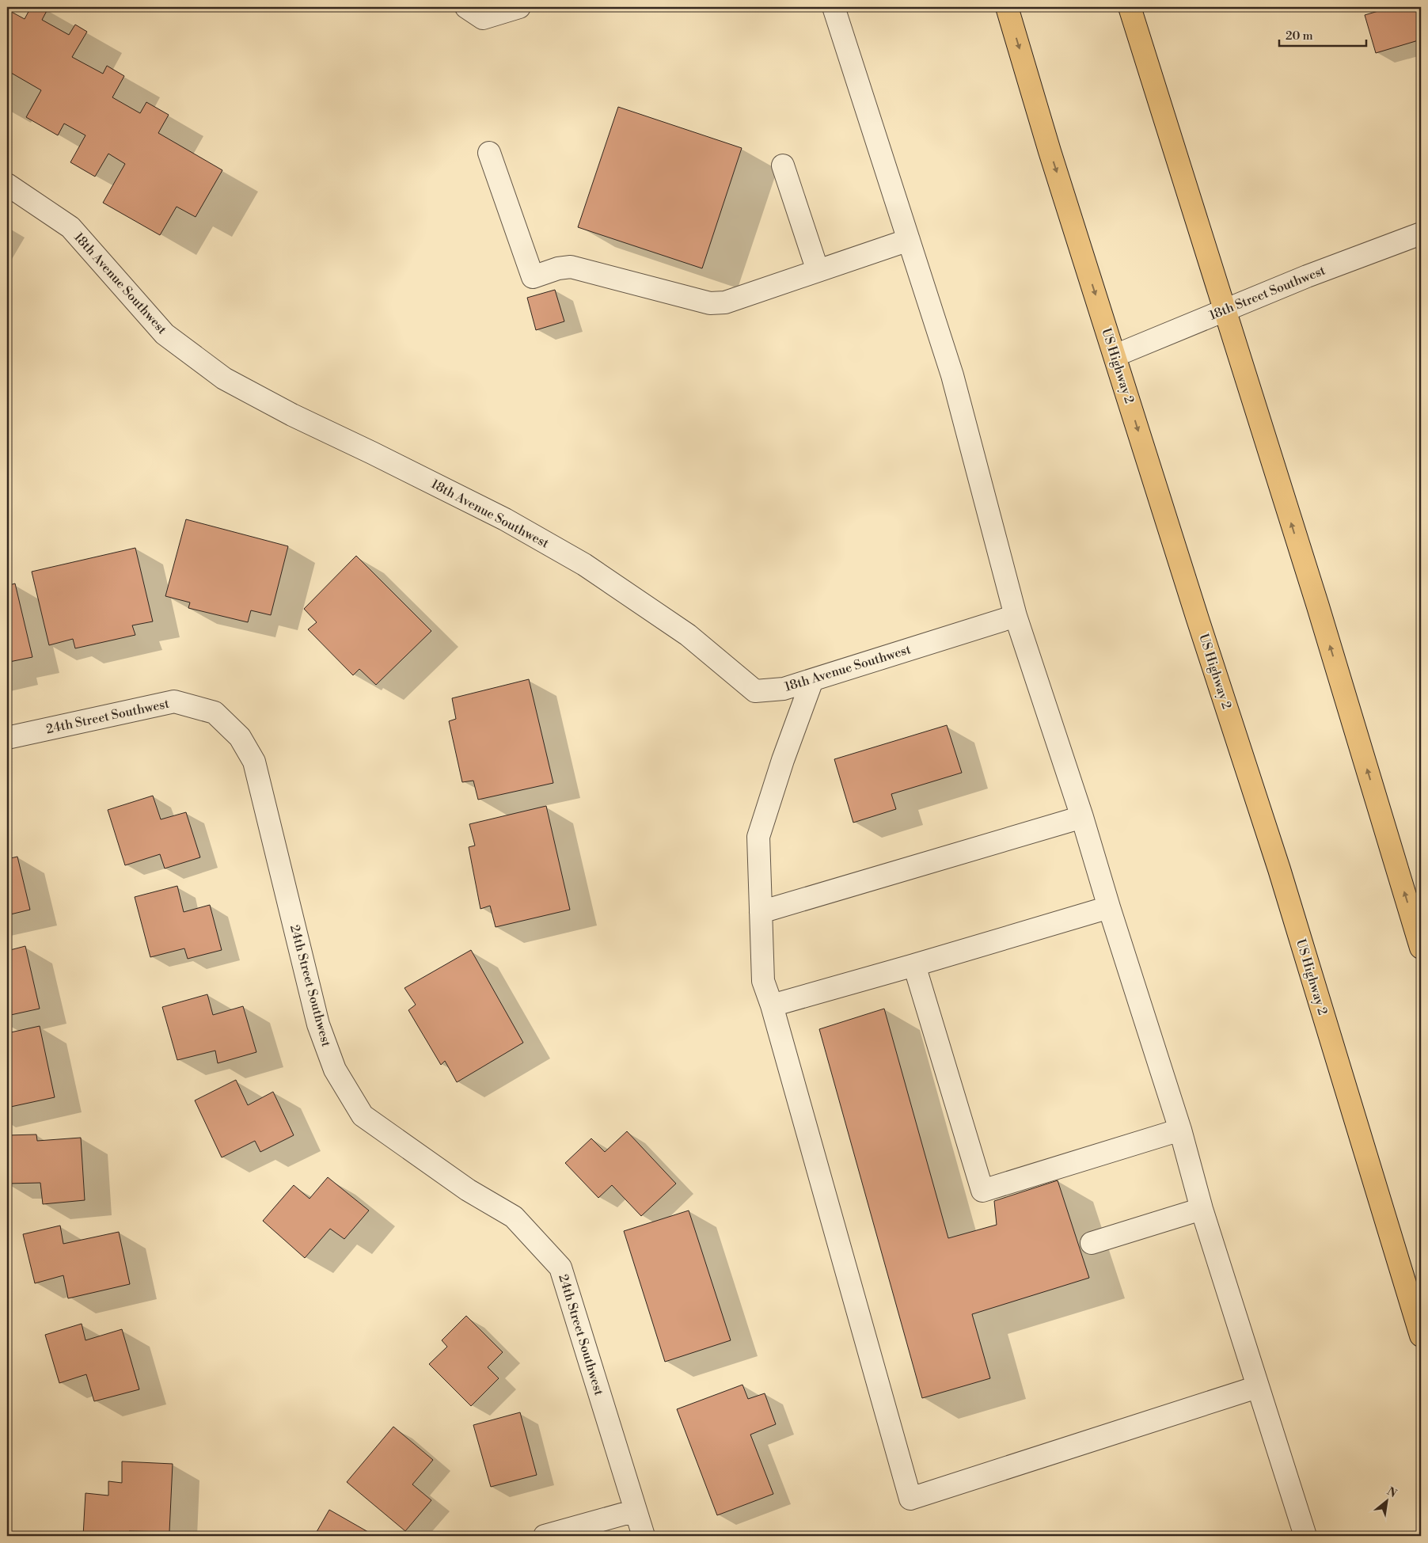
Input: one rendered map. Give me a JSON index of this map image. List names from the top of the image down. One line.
{"streets":{"highway":["US Highway 2"],"street":["18th Avenue Southwest","18th Street Southwest","24th Street Southwest"]},"crossings":[["18th Street Southwest","US Highway 2"]],"scale_bar":"20 m","north":"top right"}
